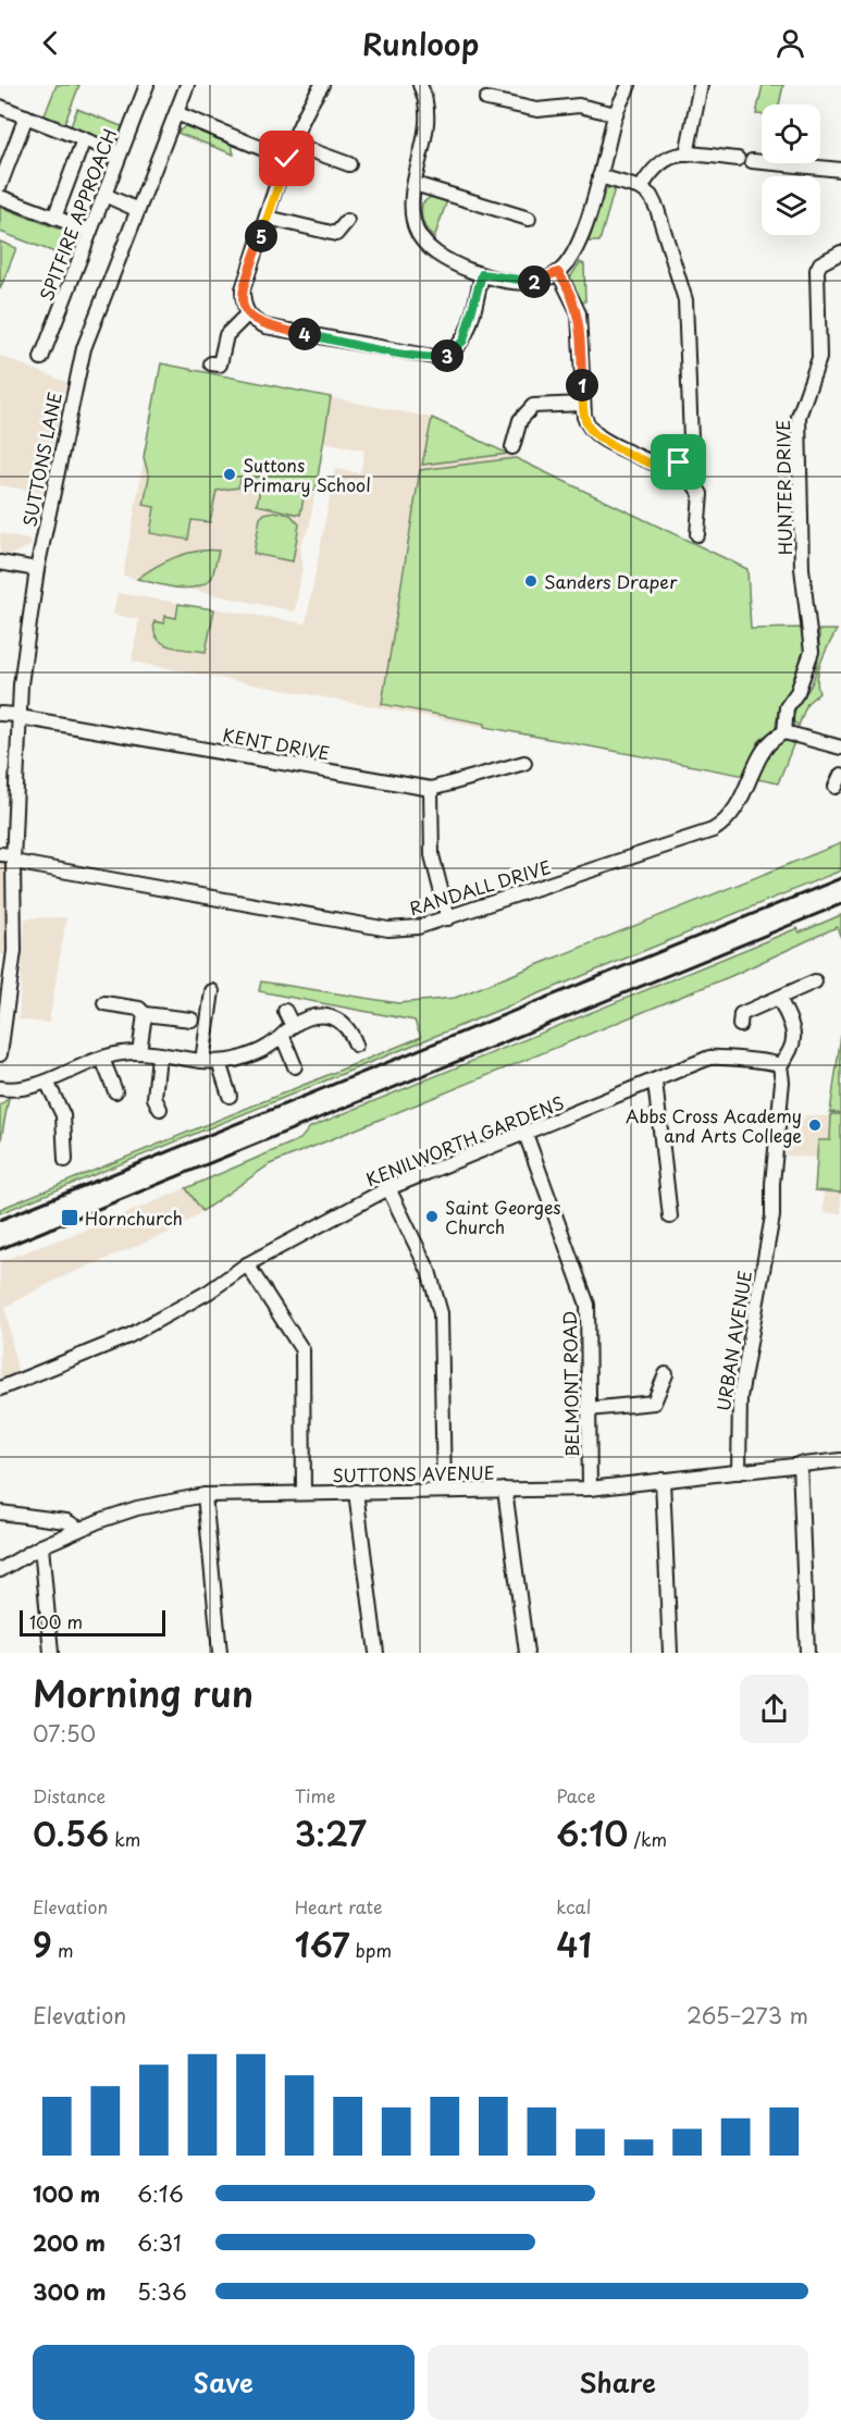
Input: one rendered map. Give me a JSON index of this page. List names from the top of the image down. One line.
{"streets":{"street":["SPITFIRE APPROACH","SUTTONS LANE","HUNTER DRIVE","KENT DRIVE","RANDALL DRIVE","KENILWORTH GARDENS","URBAN AVENUE","BELMONT ROAD","SUTTONS AVENUE"]},"crossings":[["SUTTONS LANE","KENT DRIVE"],["SUTTONS LANE","RANDALL DRIVE"],["HUNTER DRIVE","RANDALL DRIVE"],["KENILWORTH GARDENS","URBAN AVENUE"],["KENILWORTH GARDENS","BELMONT ROAD"],["URBAN AVENUE","SUTTONS AVENUE"],["BELMONT ROAD","SUTTONS AVENUE"]],"places":{"other":["Suttons Primary School","Sanders Draper","Abbs Cross Academy and Arts College","Saint Georges Church"],"transit":["Hornchurch"]},"scale_bar":"100 m","page":{"header":"Runloop","pins":["5","2","4","3","1"],"scale":"100 m","heading":["Morning run","07:50"],"stats":[["Distance","0.56 km"],["Time","3:27"],["Pace","6:10 /km"],["Elevation","9 m"],["Heart rate","167 bpm"],["kcal","41"]],"chart":["Elevation","265–273 m"],"list":[{"name":"100 m","note":"6:16"},{"name":"200 m","note":"6:31"},{"name":"300 m","note":"5:36"}],"buttons":["Save","Share"]}}
